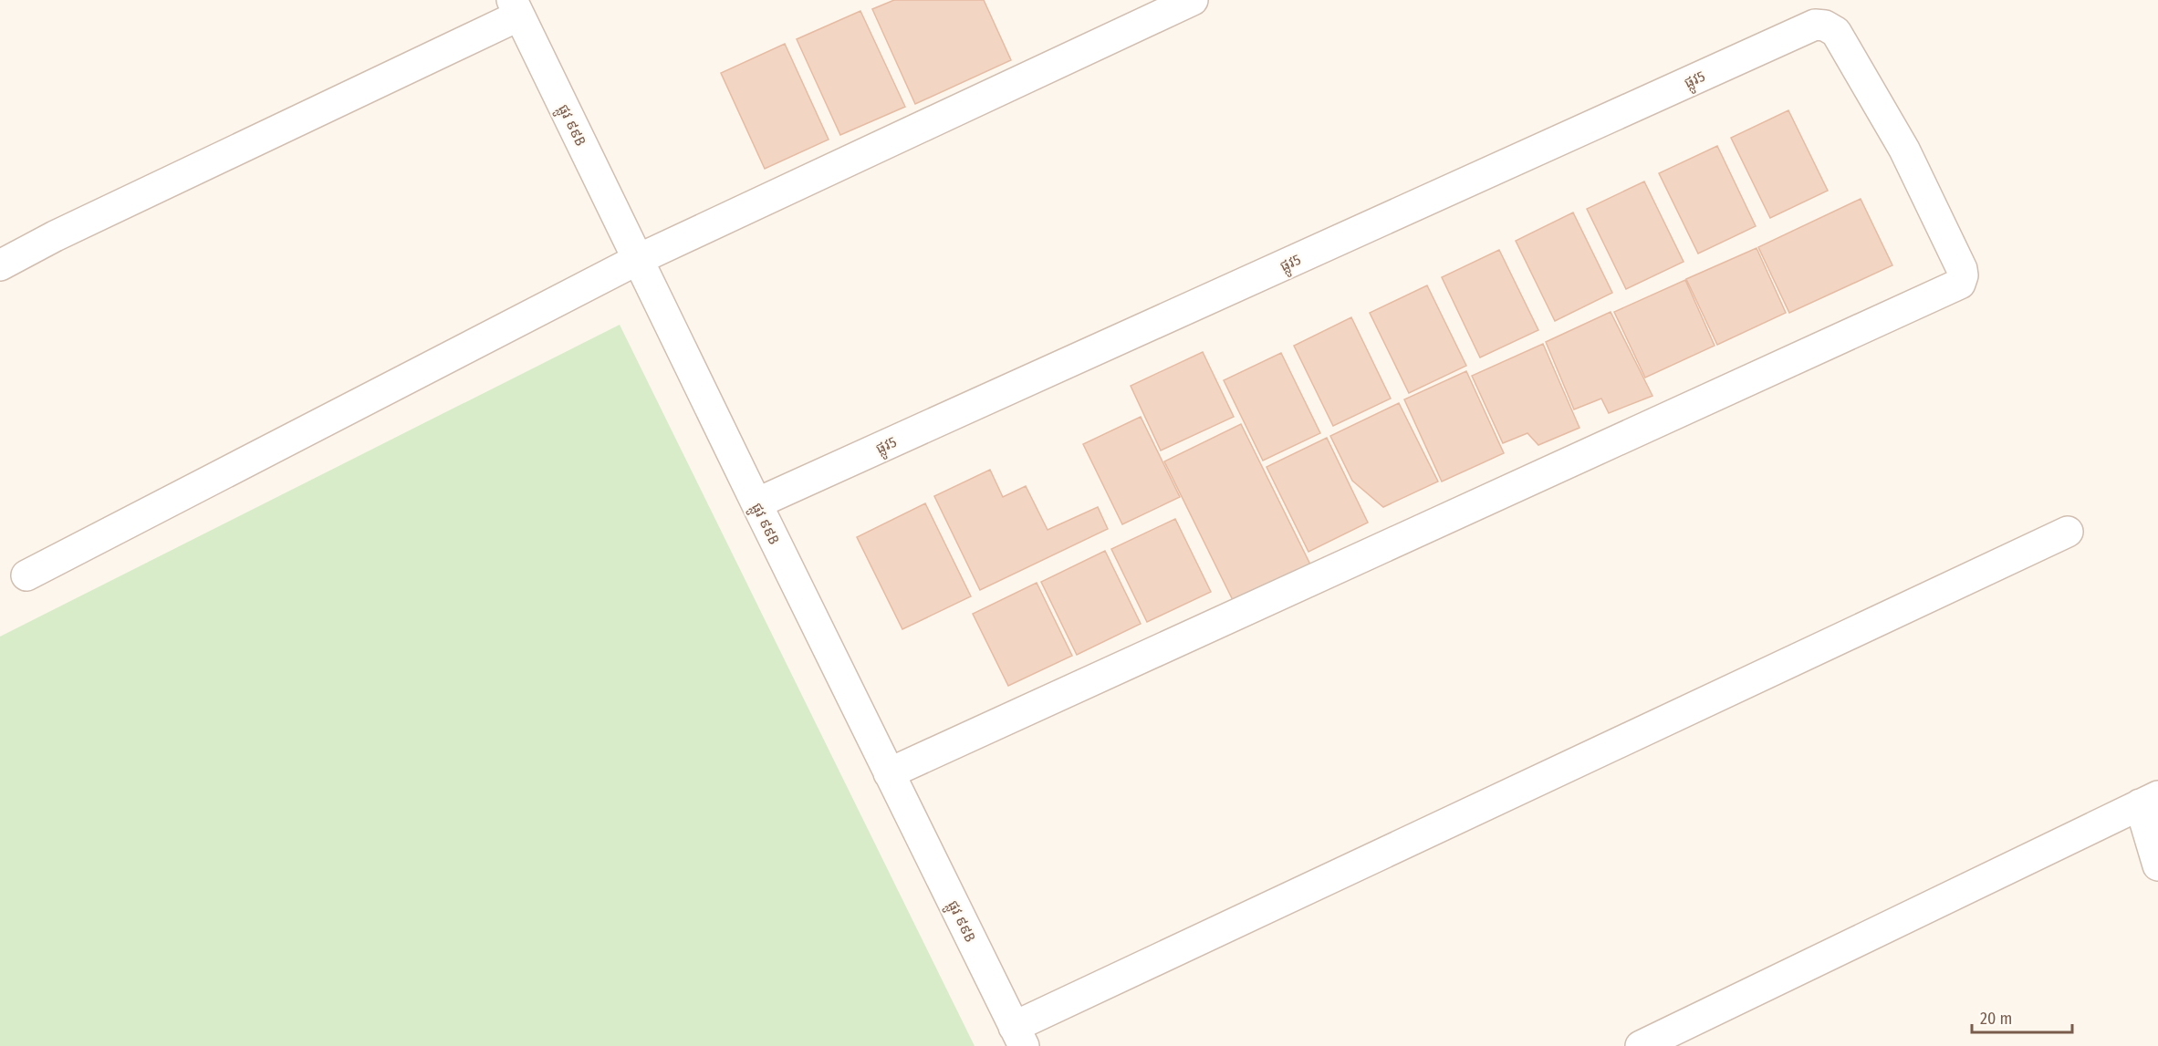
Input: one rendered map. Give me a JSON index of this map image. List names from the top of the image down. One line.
{"streets":{"street":["ផ្លូវ5","ផ្លូវ ៩៩B"]},"crossings":[["ផ្លូវ5","ផ្លូវ ៩៩B"]],"scale_bar":"20 m"}
